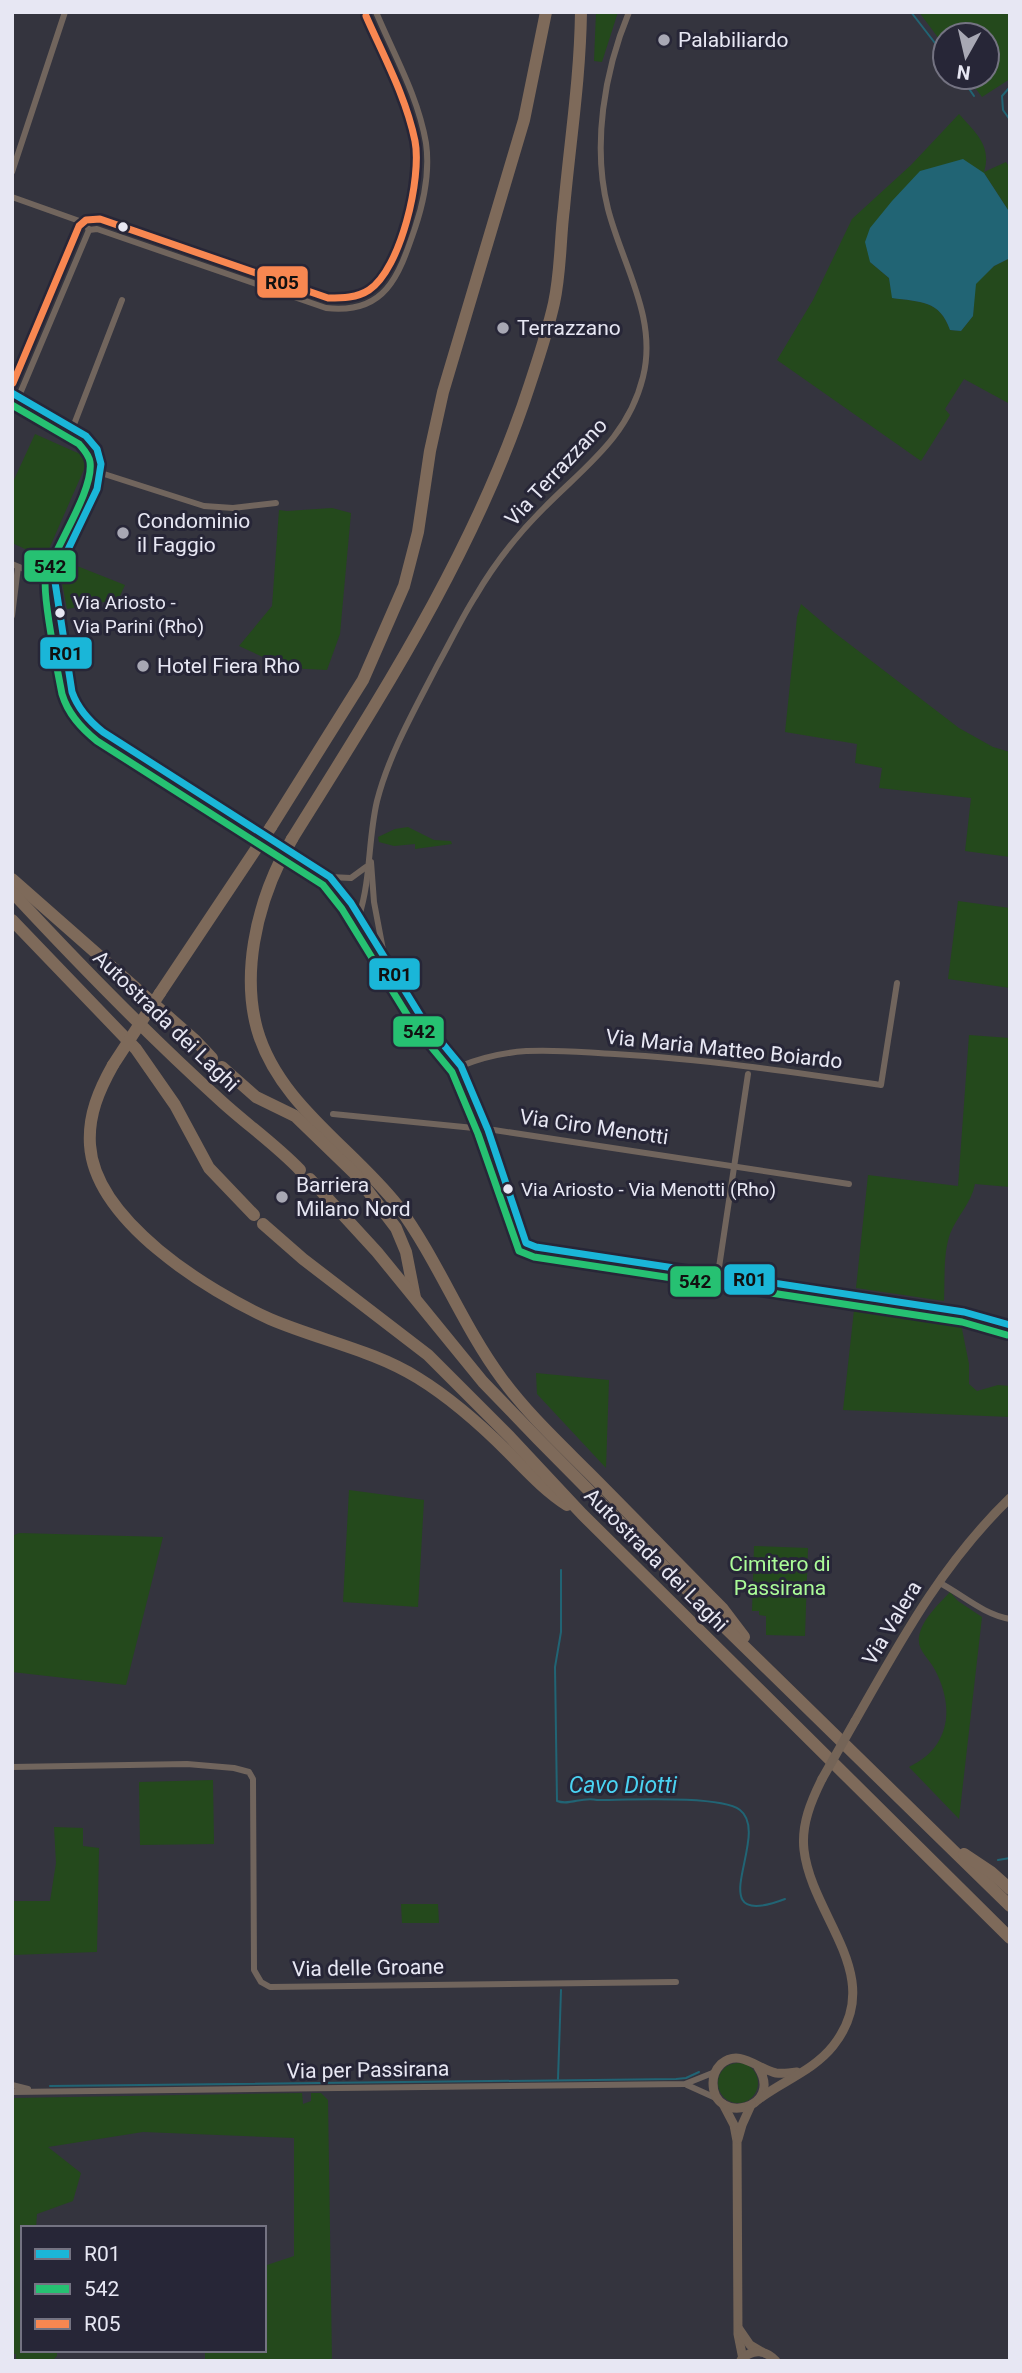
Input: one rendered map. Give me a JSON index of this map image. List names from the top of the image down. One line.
{"streets":{"highway":["Autostrada dei Laghi"],"street":["Via Terrazzano","Via Maria Matteo Boiardo","Via Ciro Menotti","Via Valera","Via delle Groane","Via per Passirana"]},"water":["Cavo Diotti"],"parks":["Cimitero di Passirana"],"places":["Palabiliardo","Terrazzano","Condominio il Faggio","Via Ariosto - Via Parini (Rho)","Hotel Fiera Rho","Via Ariosto - Via Menotti (Rho)","Barriera Milano Nord"],"lines":["transit line R05","transit line R01","transit line 542"],"legend":["R01","542","R05"],"north":"bottom"}
